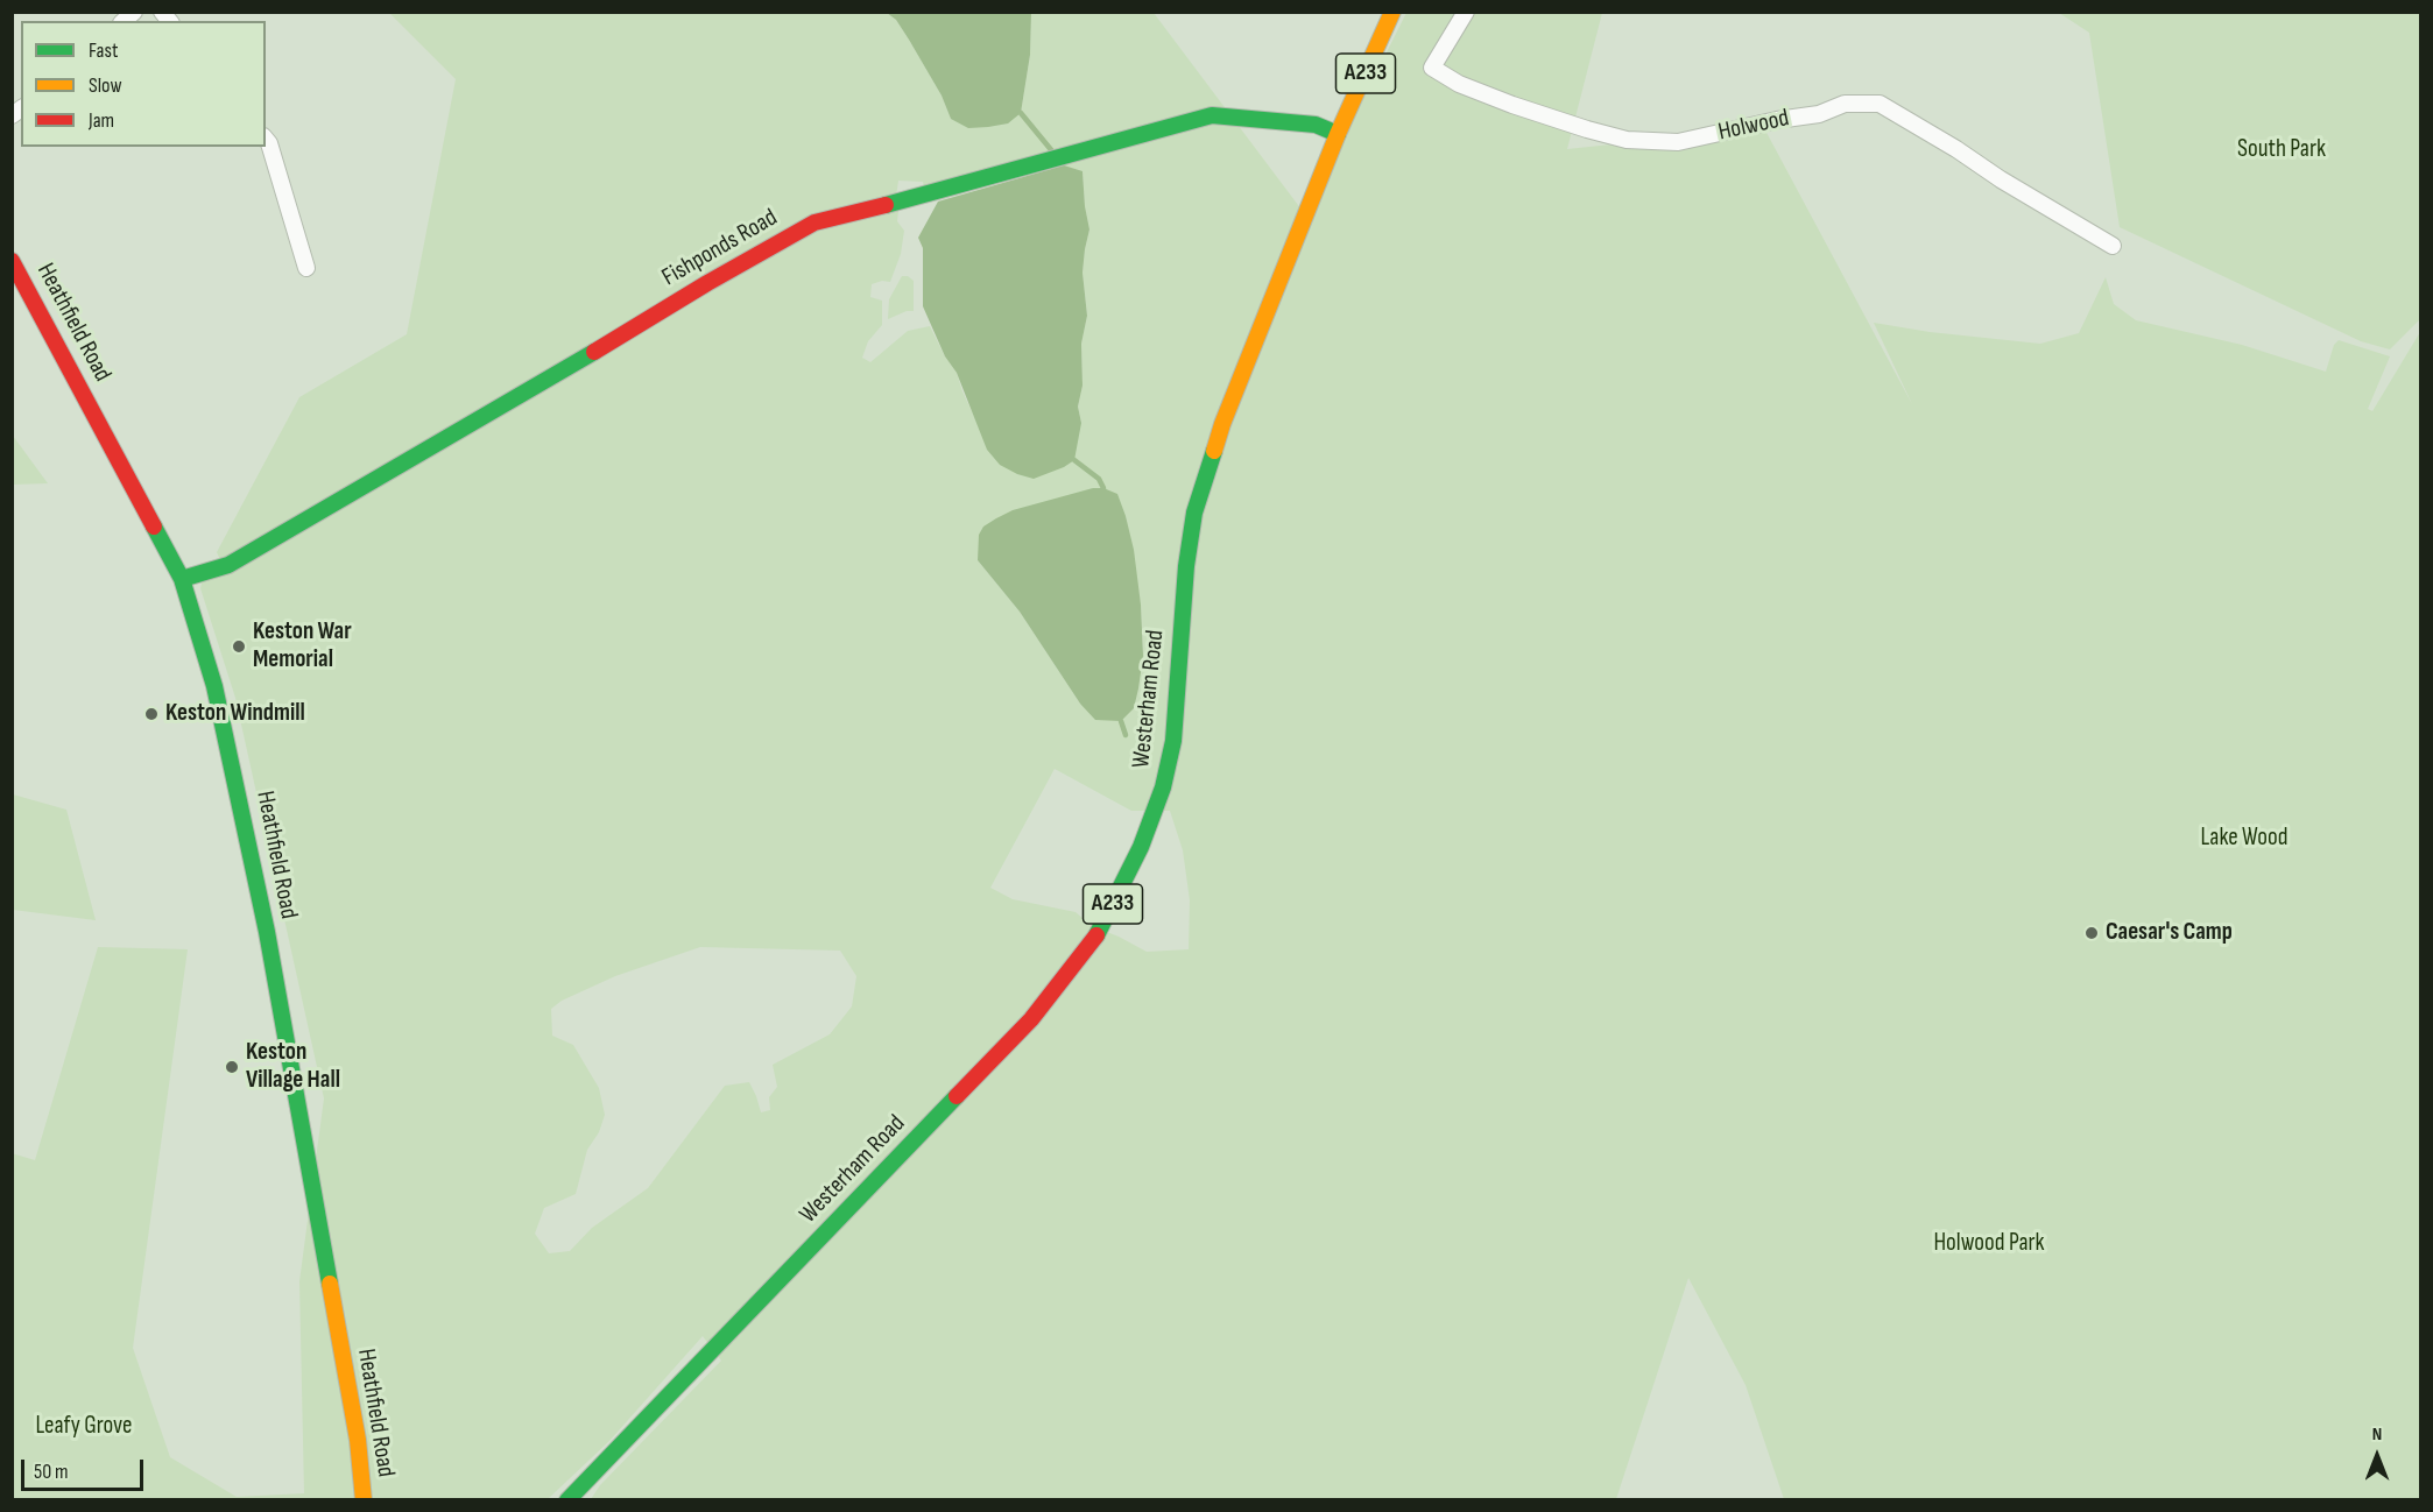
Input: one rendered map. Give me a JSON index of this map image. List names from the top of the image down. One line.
{"streets":{"main road":["A233","Fishponds Road","Heathfield Road","Westerham Road"],"street":["Holwood"]},"crossings":[["Fishponds Road","Heathfield Road"],["Fishponds Road","Westerham Road"]],"parks":["South Park","Lake Wood","Holwood Park","Leafy Grove"],"places":["Keston War Memorial","Keston Windmill","Caesar's Camp","Keston Village Hall"],"legend":["Fast","Slow","Jam"],"scale_bar":"50 m","north":"top"}
